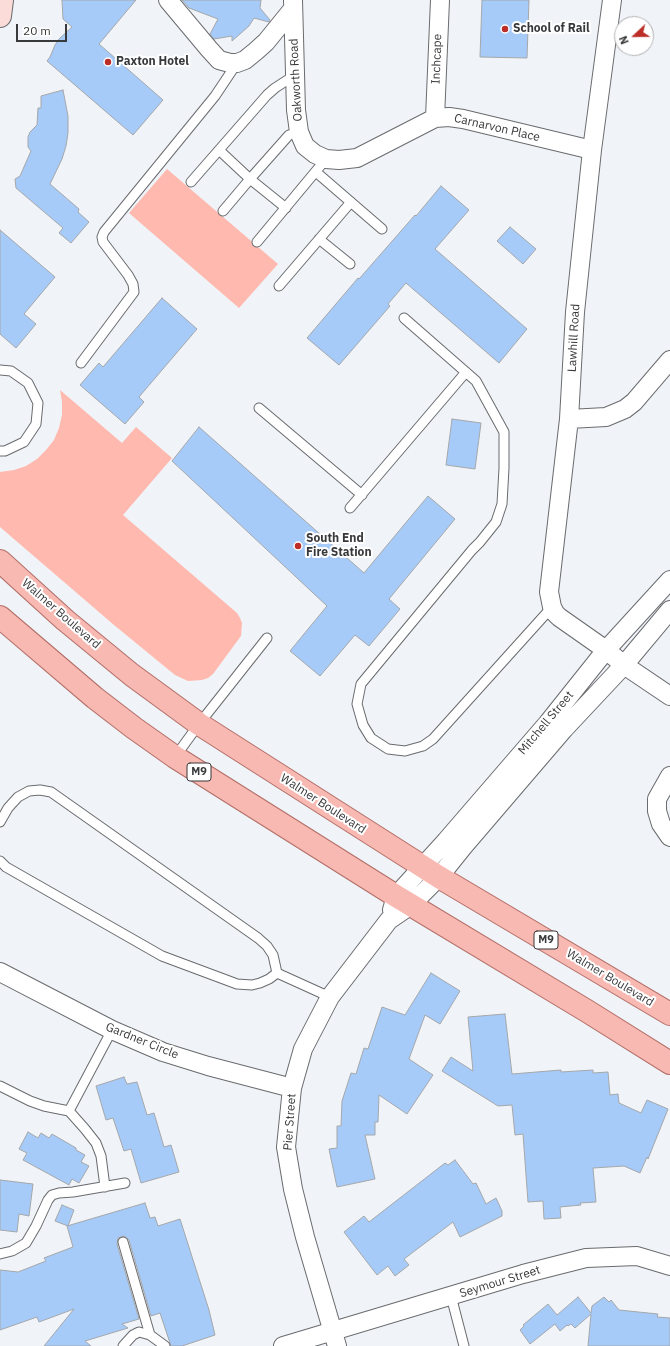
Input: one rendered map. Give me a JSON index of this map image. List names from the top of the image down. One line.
{"streets":{"main road":["Walmer Boulevard","M9"],"street":["Inchcape","Oakworth Road","Carnarvon Place","Lawhill Road","Mitchell Street","Gardner Circle","Pier Street","Seymour Street"]},"crossings":[["Inchcape","Carnarvon Place"],["Oakworth Road","Carnarvon Place"],["Carnarvon Place","Lawhill Road"],["Walmer Boulevard","Mitchell Street"],["Walmer Boulevard","Pier Street"],["Mitchell Street","Pier Street"],["M9","Pier Street"],["Gardner Circle","Pier Street"],["Pier Street","Seymour Street"]],"places":["School of Rail","Paxton Hotel","South End Fire Station"],"scale_bar":"20 m","north":"left"}
